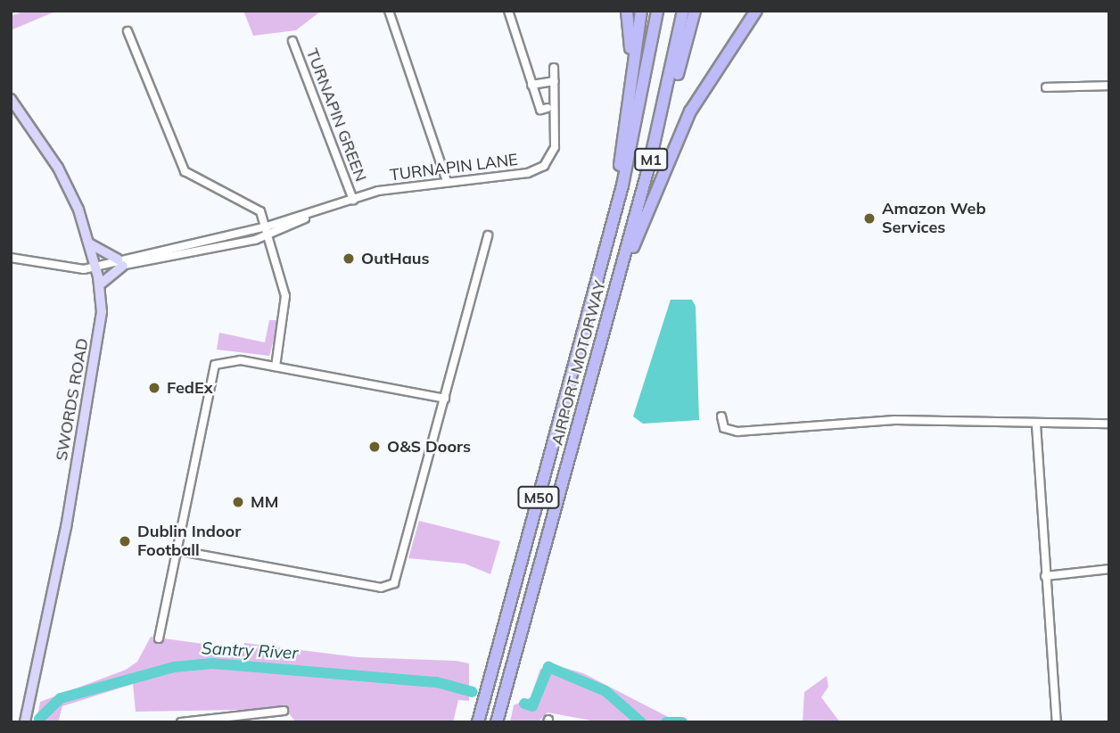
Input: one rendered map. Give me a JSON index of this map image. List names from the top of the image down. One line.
{"streets":{"highway":["M1","AIRPORT MOTORWAY","M50"],"main road":["SWORDS ROAD"],"street":["TURNAPIN GREEN","TURNAPIN LANE"]},"crossings":[["TURNAPIN GREEN","TURNAPIN LANE"],["TURNAPIN LANE","SWORDS ROAD"],["AIRPORT MOTORWAY","M50"]],"water":["Santry River"],"places":["Amazon Web Services","OutHaus","FedEx","O&S Doors","MM","Dublin Indoor Football"]}
